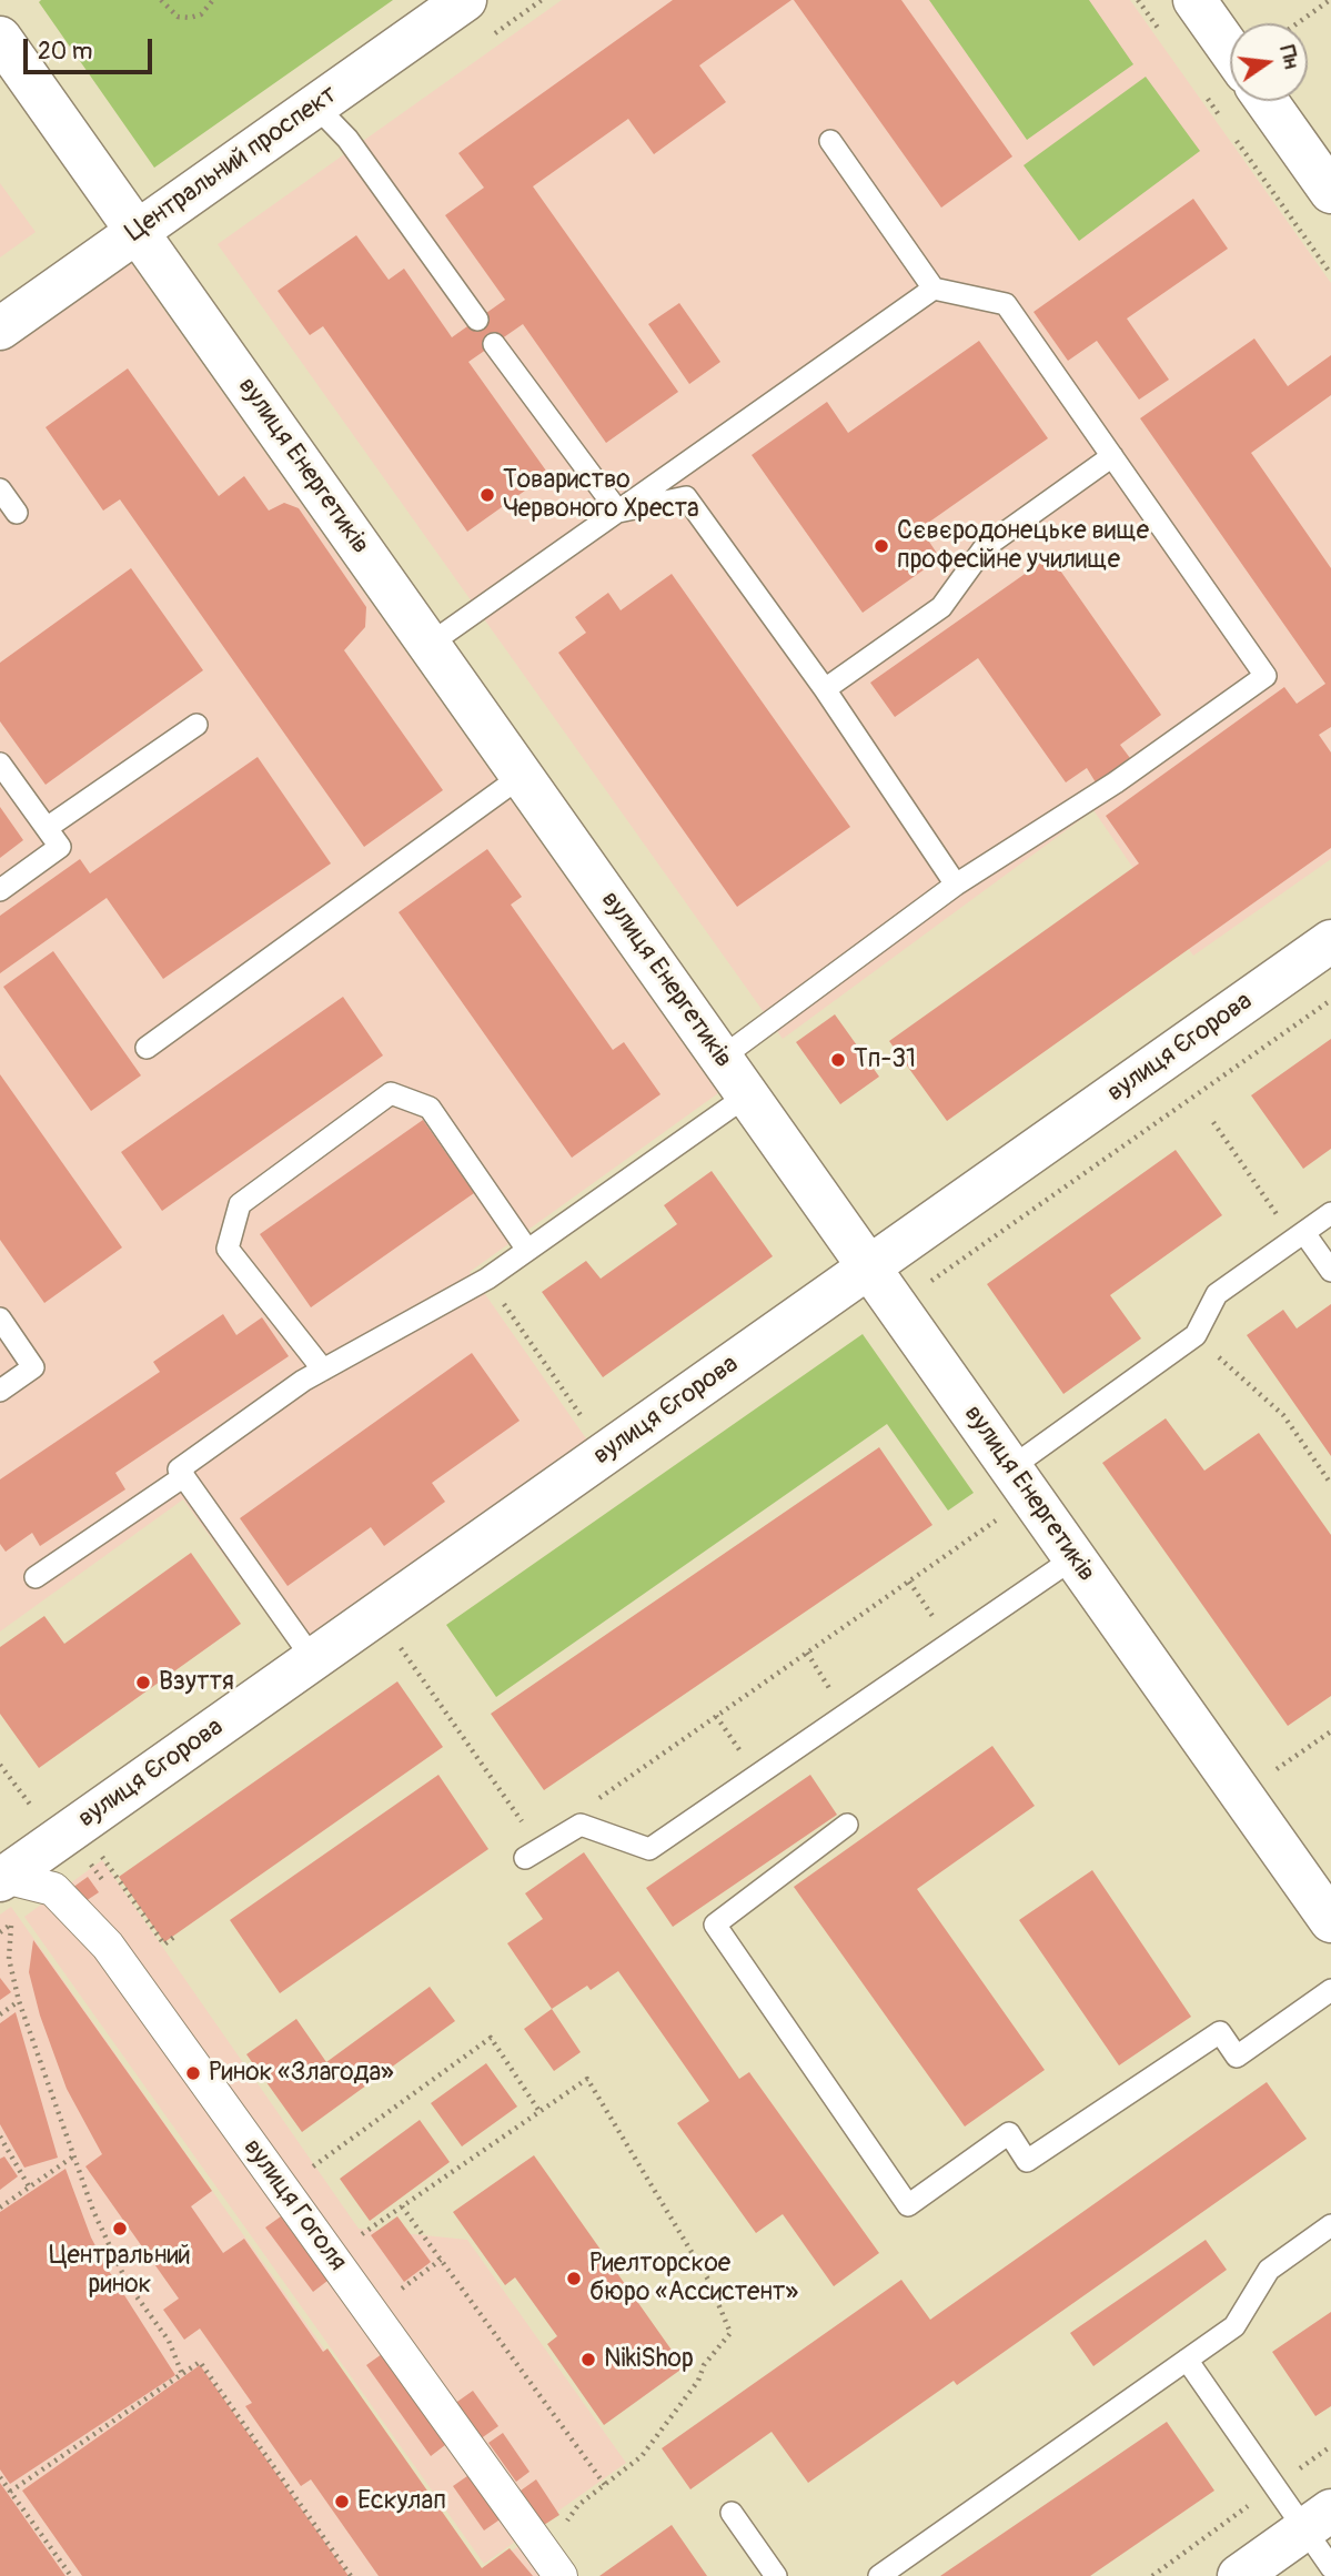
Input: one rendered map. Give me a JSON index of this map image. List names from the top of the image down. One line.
{"streets":{"street":["Центральний проспект","вулиця Енергетиків","вулиця Єгорова","вулиця Гоголя"]},"crossings":[["Центральний проспект","вулиця Енергетиків"],["вулиця Енергетиків","вулиця Єгорова"],["вулиця Єгорова","вулиця Гоголя"]],"places":["Товариство Червоного Хреста","Сєвєродонецьке вище професійне училище","Тп-31","Взуття","Ринок «Злагода»","Центральний ринок","Риелторское бюро «Ассистент»","NikiShop","Ескулап"],"scale_bar":"20 m","north":"right"}
